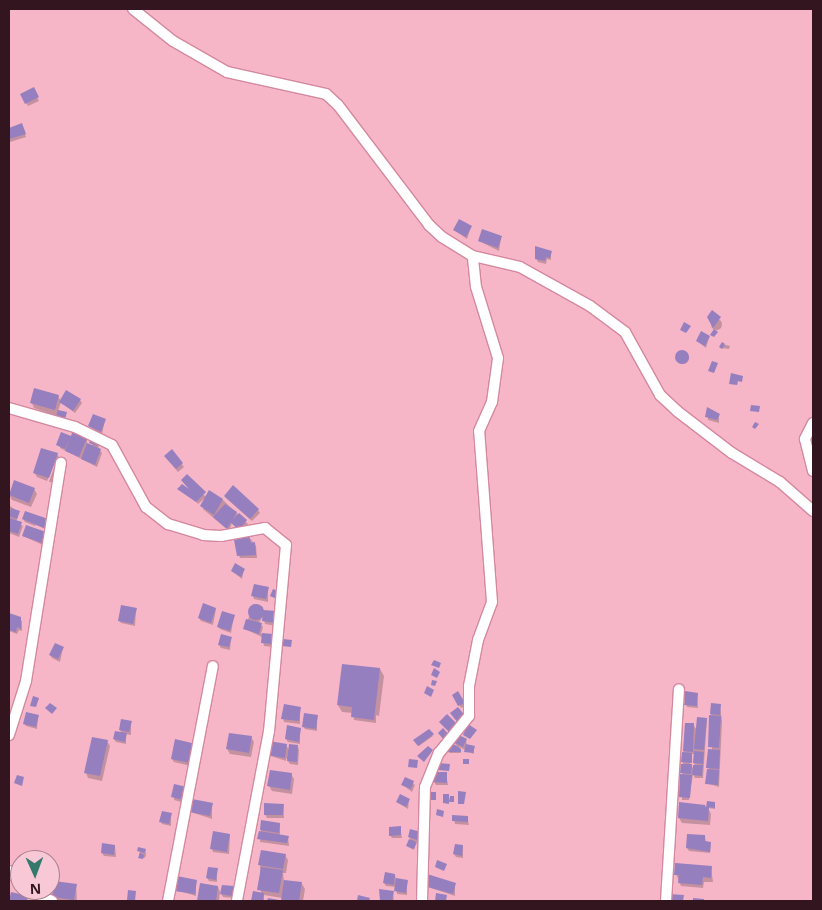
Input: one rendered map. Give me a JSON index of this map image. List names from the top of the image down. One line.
{"north":"bottom"}
